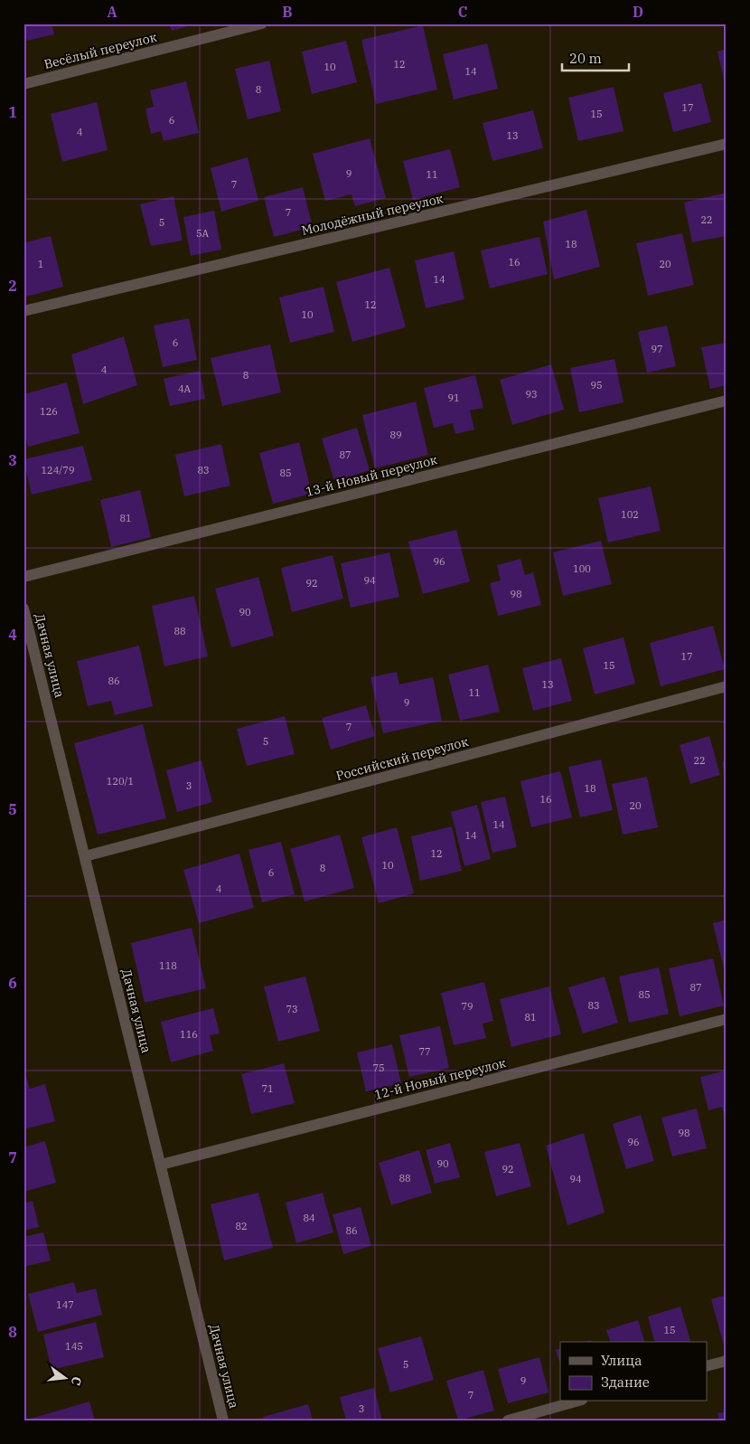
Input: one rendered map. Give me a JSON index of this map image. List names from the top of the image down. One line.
{"streets":{"street":["Весёлый переулок","Молодёжный переулок","13-й Новый переулок","Дачная улица","Российский переулок","12-й Новый переулок"]},"crossings":[["Дачная улица","Российский переулок"],["Дачная улица","12-й Новый переулок"]],"house_numbers":["12","10","14","8","17","15","6","4","13","9","11","7","7","22","5","5А","18","16","1","20","14","12","10","6","97","4","8","95","4А","93","91","126","89","87","124/79","83","85","102","81","96","100","94","92","98","90","88","17","15","86","13","11","9","7","5","22","120/1","3","18","16","20","14","14","12","10","8","6","4","118","87","85","83","79","73","81","116","77","75","71","98","96","90","92","88","94","84","82","86","147","15","145","5","9","7","3"],"legend":["Улица","Здание"],"scale_bar":"20 m","north":"right","grid":{"columns":["A","B","C","D"],"rows":["1","2","3","4","5","6","7","8"]}}
